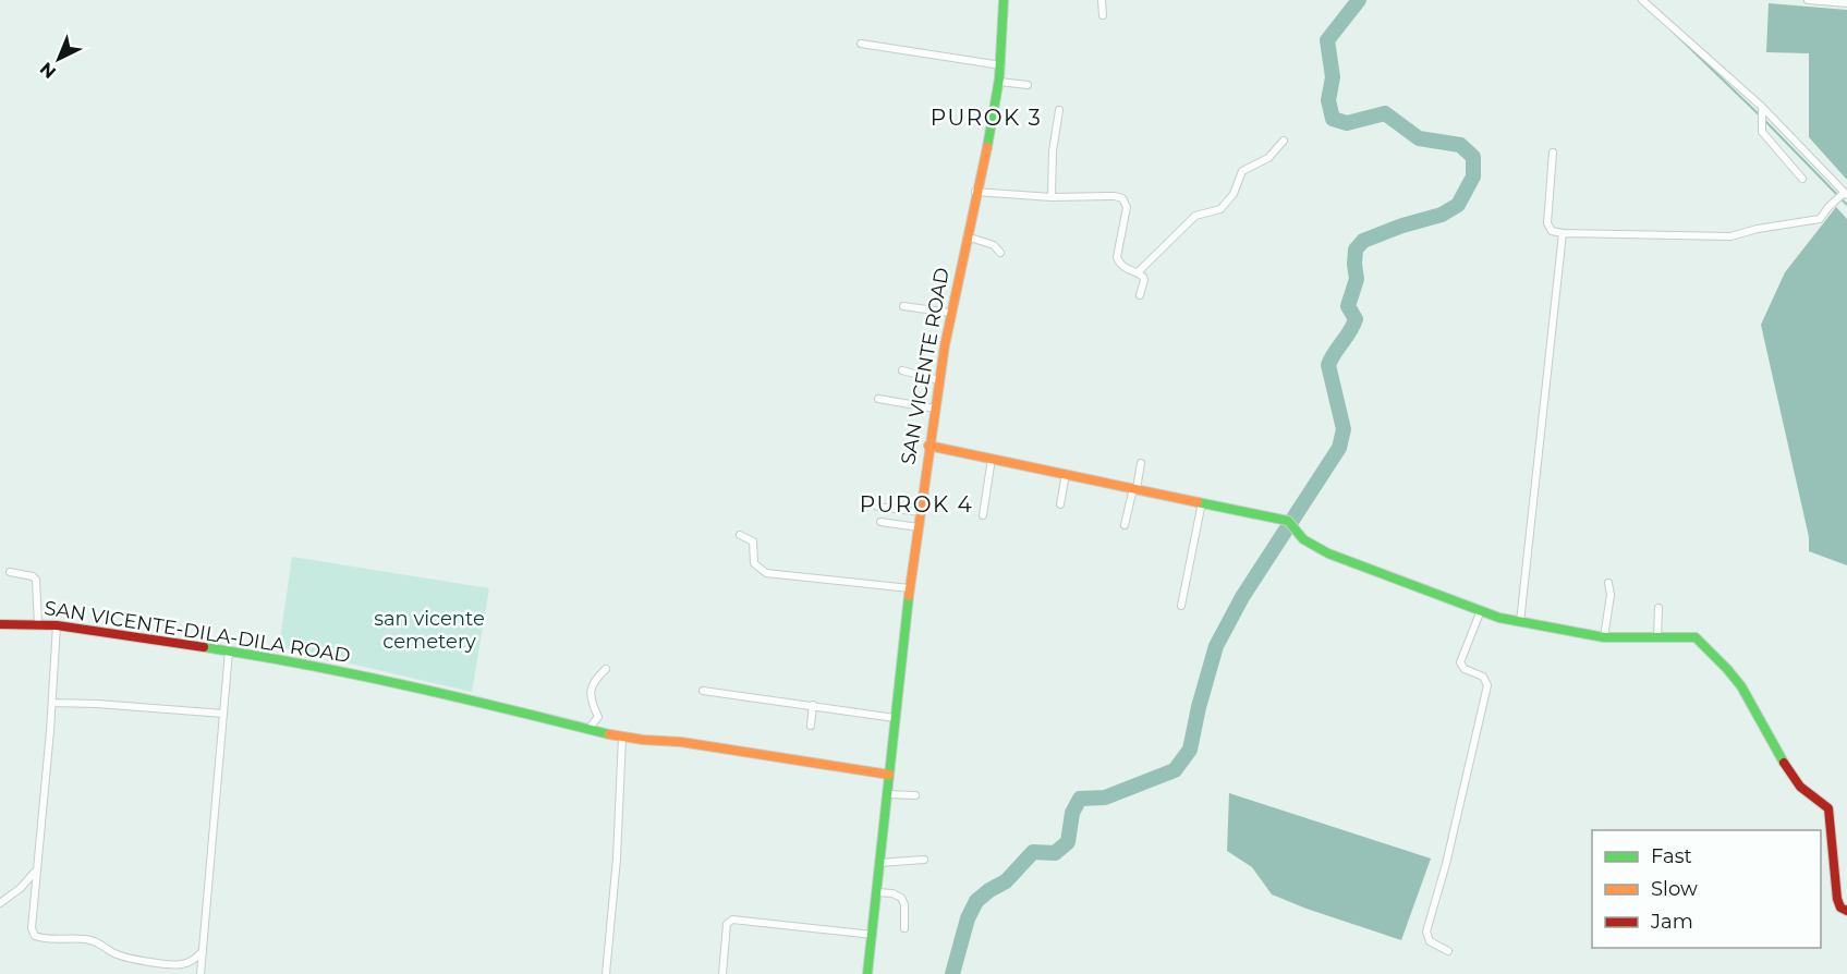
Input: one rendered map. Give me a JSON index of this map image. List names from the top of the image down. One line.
{"streets":{"street":["SAN VICENTE ROAD","SAN VICENTE-DILA-DILA ROAD"]},"crossings":[["SAN VICENTE ROAD","SAN VICENTE-DILA-DILA ROAD"]],"districts":["PUROK 3","PUROK 4"],"parks":["san vicente cemetery"],"legend":["Fast","Slow","Jam"],"north":"bottom left"}
